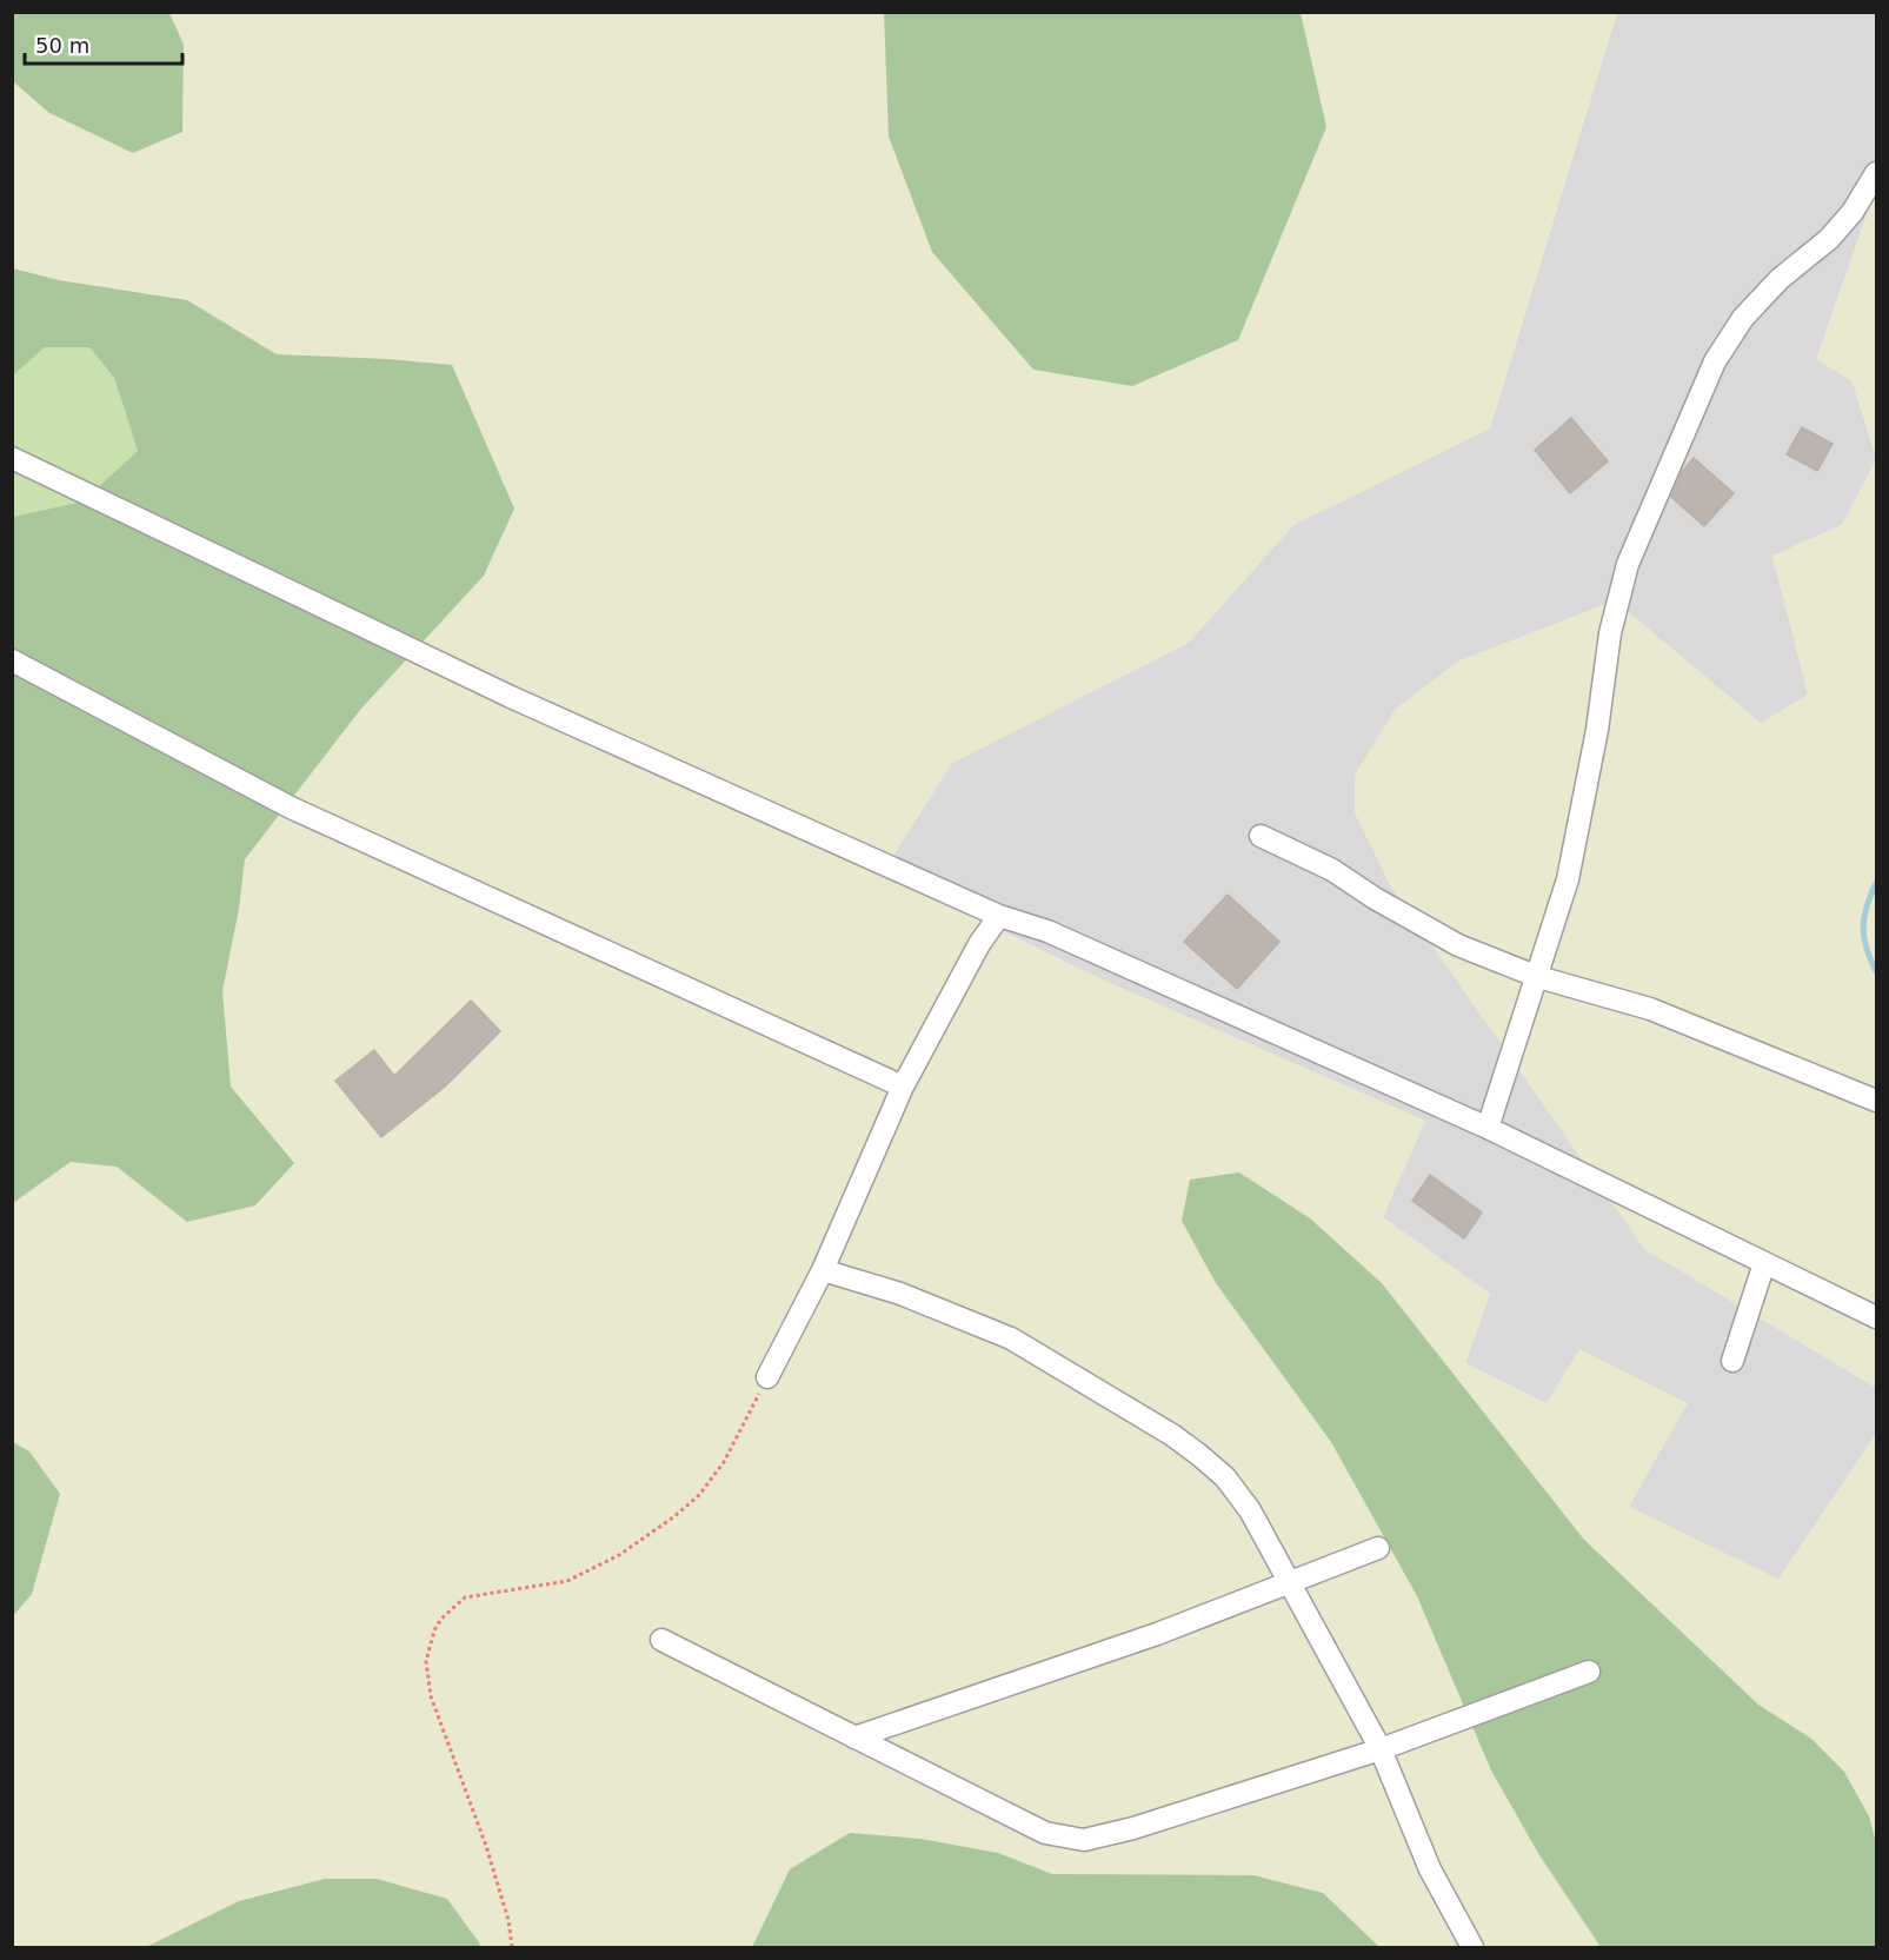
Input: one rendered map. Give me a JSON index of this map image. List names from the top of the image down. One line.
{"scale_bar":"50 m"}
